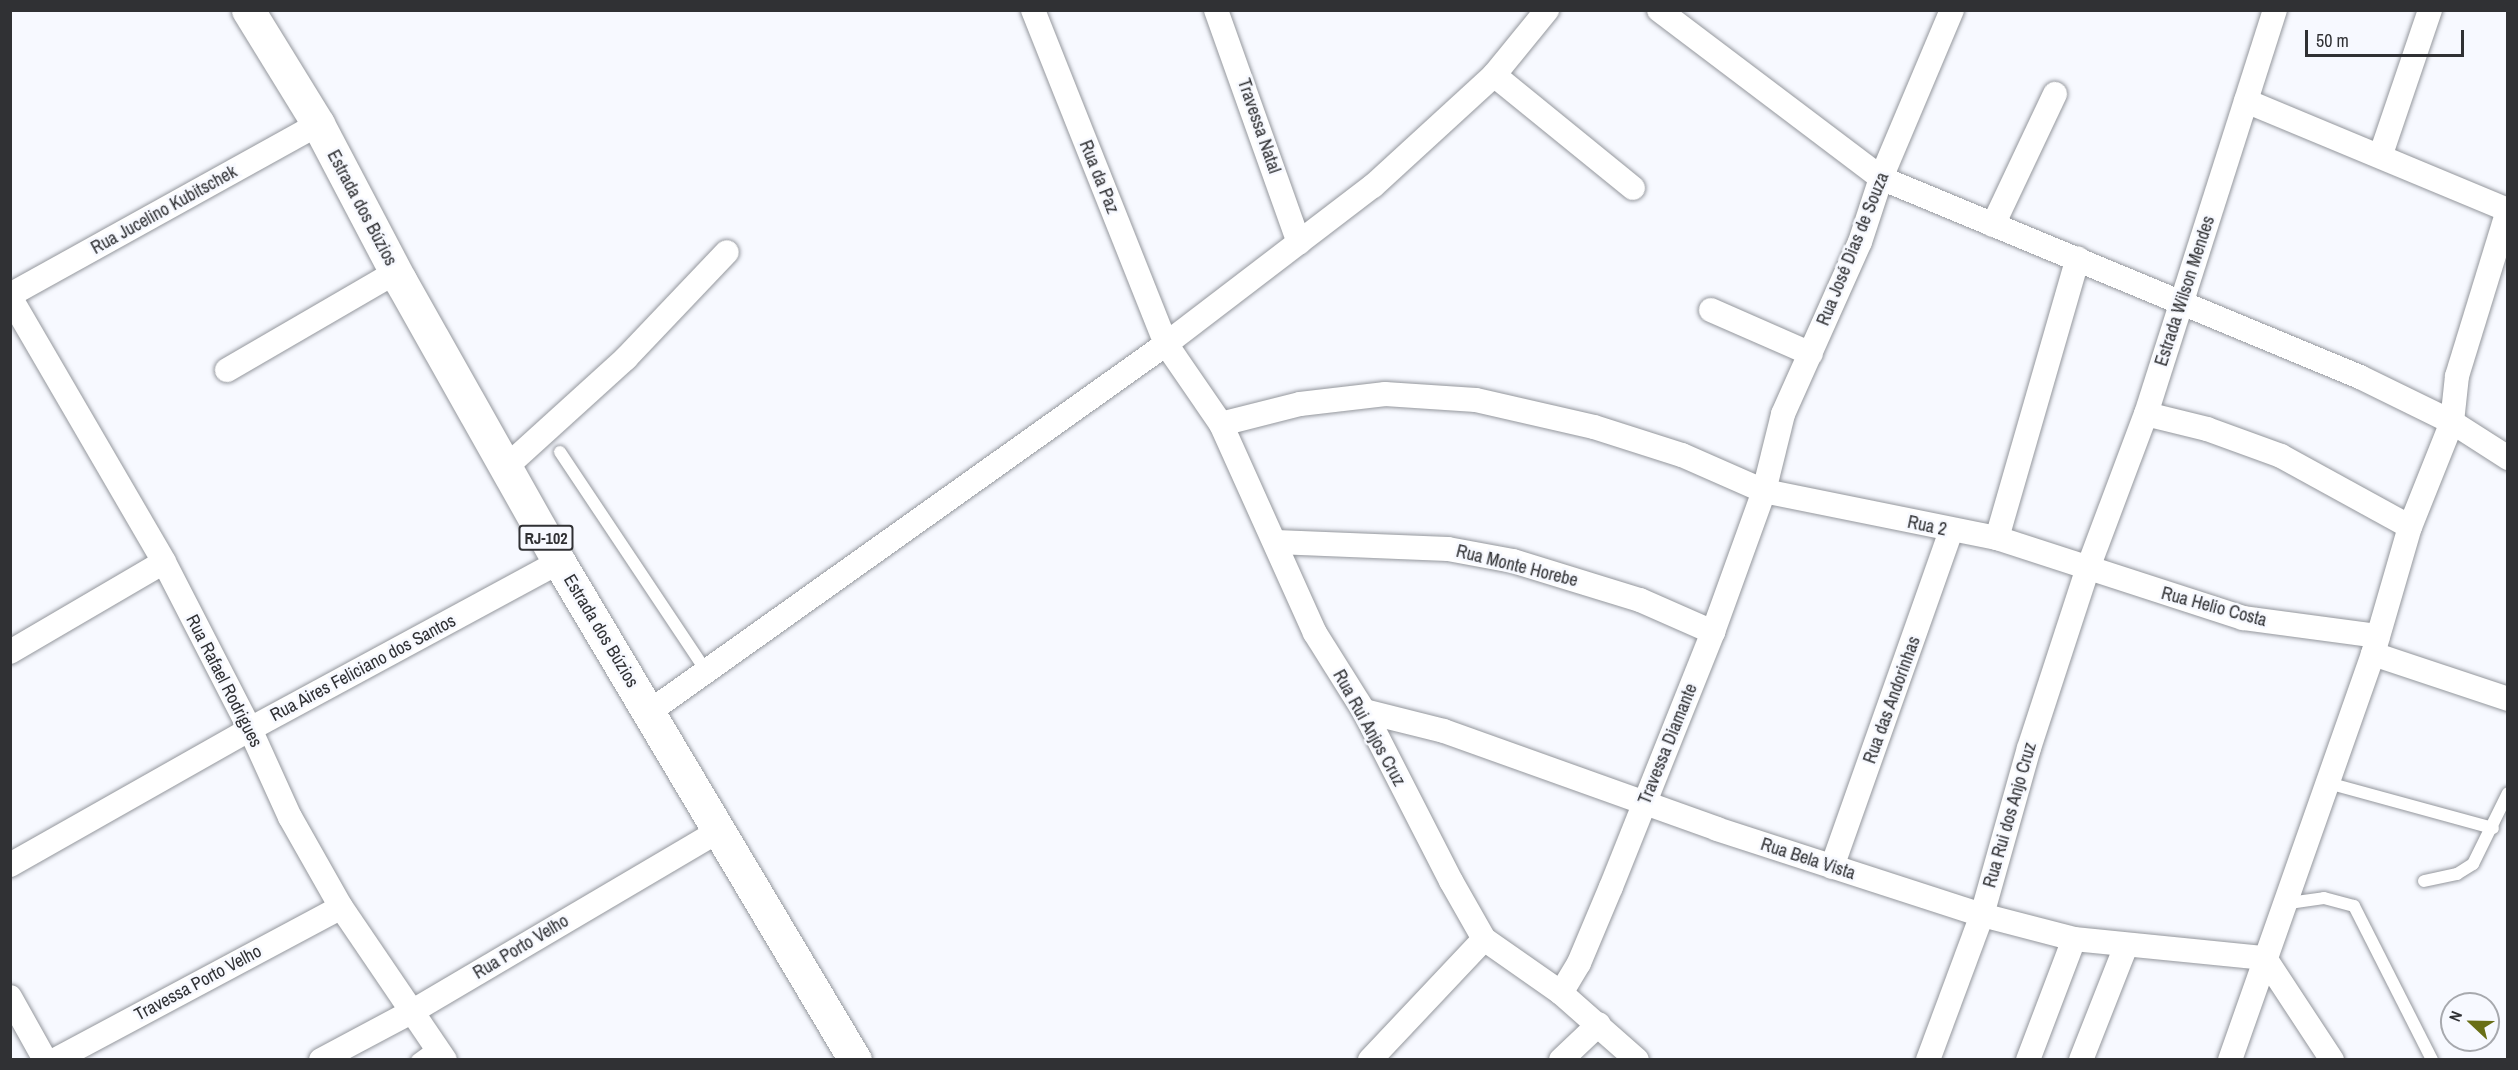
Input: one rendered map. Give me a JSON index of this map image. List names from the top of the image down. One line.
{"streets":{"main road":["Estrada dos Búzios","RJ-102"],"street":["Travessa Natal","Rua da Paz","Rua Jucelino Kubitschek","Rua José Dias de Souza","Estrada Wilson Mendes","Rua 2","Rua Monte Horebe","Rua Helio Costa","Rua Aires Feliciano dos Santos","Rua Rafael Rodrigues","Rua das Andorinhas","Rua Rui Anjos Cruz","Travessa Diamante","Rua Rui dos Anjo Cruz","Rua Bela Vista","Rua Porto Velho","Travessa Porto Velho"]},"crossings":[["Rua da Paz","Rua Rui Anjos Cruz"],["Estrada dos Búzios","Rua Jucelino Kubitschek"],["Estrada dos Búzios","Rua Aires Feliciano dos Santos"],["Estrada dos Búzios","Rua Porto Velho"],["Rua Jucelino Kubitschek","Rua Rafael Rodrigues"],["Rua José Dias de Souza","Rua 2"],["Rua José Dias de Souza","Travessa Diamante"],["Estrada Wilson Mendes","Rua 2"],["Estrada Wilson Mendes","Rua Helio Costa"],["Estrada Wilson Mendes","Rua Rui dos Anjo Cruz"],["Rua 2","Rua Helio Costa"],["Rua 2","Rua das Andorinhas"],["Rua 2","Rua Rui Anjos Cruz"],["Rua 2","Travessa Diamante"],["Rua 2","Rua Rui dos Anjo Cruz"],["Rua Monte Horebe","Rua Rui Anjos Cruz"],["Rua Monte Horebe","Travessa Diamante"],["Rua Helio Costa","Rua Rui dos Anjo Cruz"],["Rua Aires Feliciano dos Santos","Rua Rafael Rodrigues"],["Rua Rafael Rodrigues","Rua Porto Velho"],["Rua Rafael Rodrigues","Travessa Porto Velho"],["Rua das Andorinhas","Rua Bela Vista"],["Rua Rui Anjos Cruz","Travessa Diamante"],["Rua Rui Anjos Cruz","Rua Bela Vista"],["Travessa Diamante","Rua Bela Vista"],["Rua Rui dos Anjo Cruz","Rua Bela Vista"]],"scale_bar":"50 m","north":"left"}
